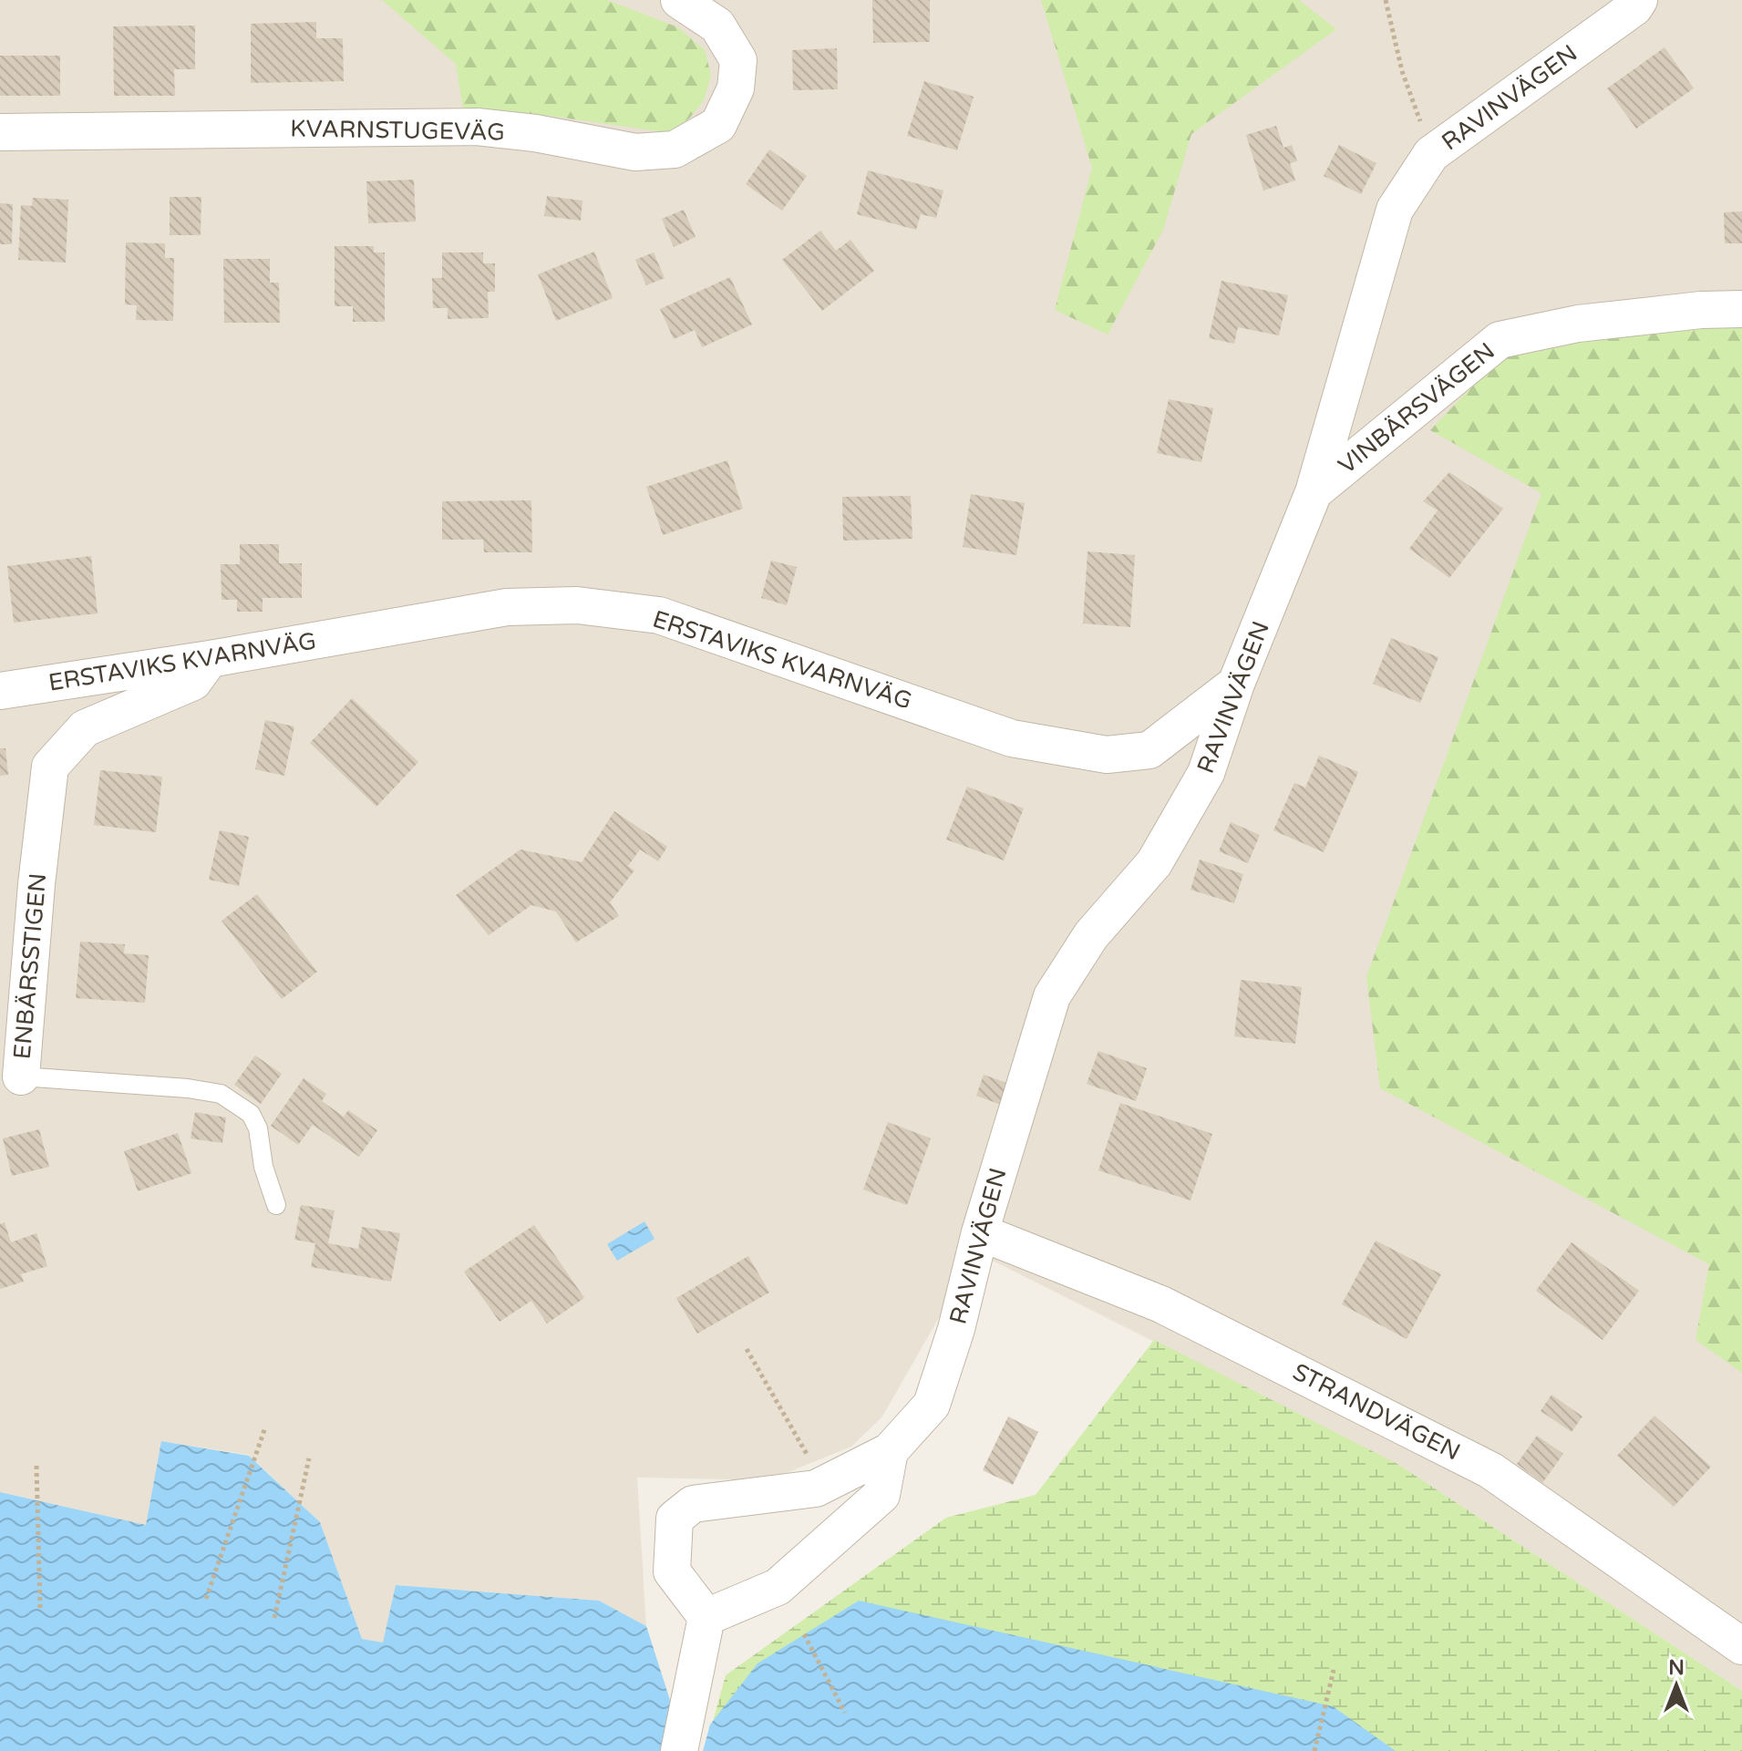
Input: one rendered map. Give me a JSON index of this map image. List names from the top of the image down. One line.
{"streets":{"street":["RAVINVÄGEN","KVARNSTUGEVÄG","VINBÄRSVÄGEN","ERSTAVIKS KVARNVÄG","ENBÄRSSTIGEN","STRANDVÄGEN"]},"crossings":[["RAVINVÄGEN","VINBÄRSVÄGEN"],["RAVINVÄGEN","ERSTAVIKS KVARNVÄG"],["RAVINVÄGEN","STRANDVÄGEN"],["ERSTAVIKS KVARNVÄG","ENBÄRSSTIGEN"]],"north":"top"}
